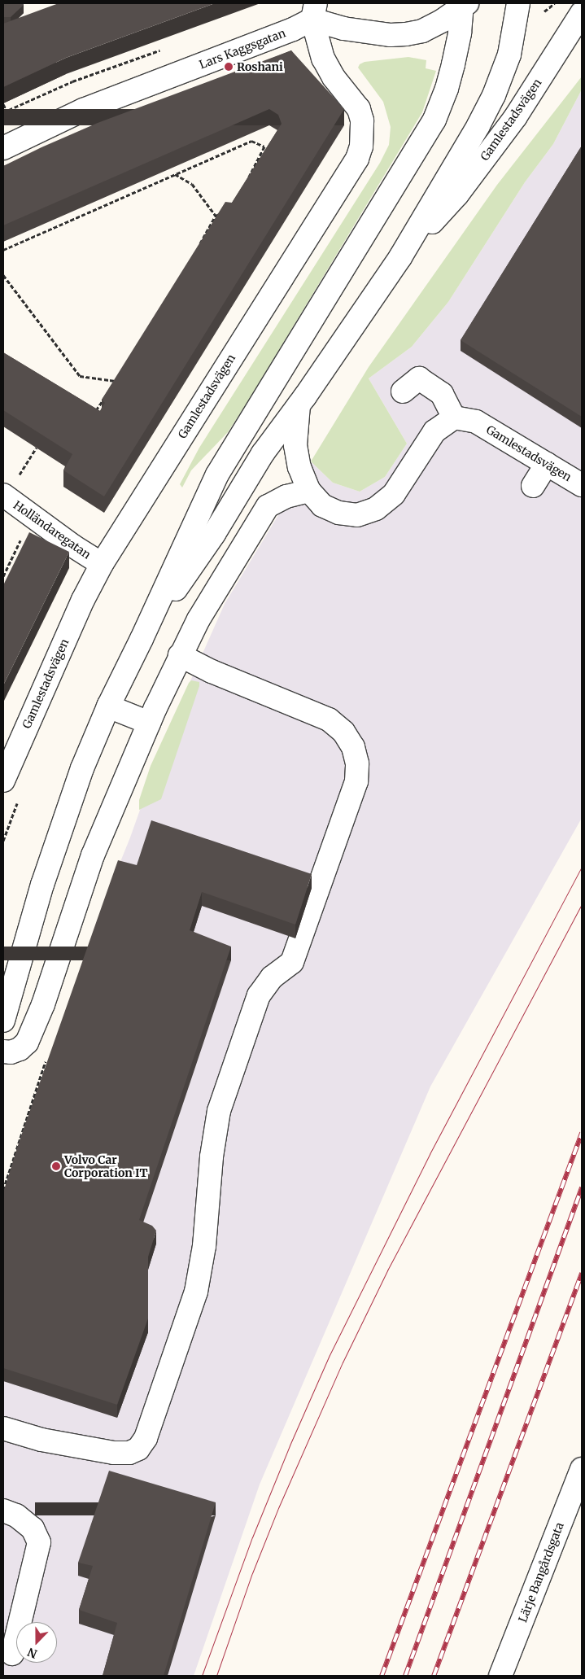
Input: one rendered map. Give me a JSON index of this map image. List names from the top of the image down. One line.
{"streets":{"street":["Lars Kaggsgatan","Gamlestadsvägen","Holländaregatan","Lärje Bangårdsgata"]},"crossings":[["Lars Kaggsgatan","Gamlestadsvägen"],["Gamlestadsvägen","Holländaregatan"]],"places":["Roshani","Volvo Car Corporation IT"],"north":"bottom"}
